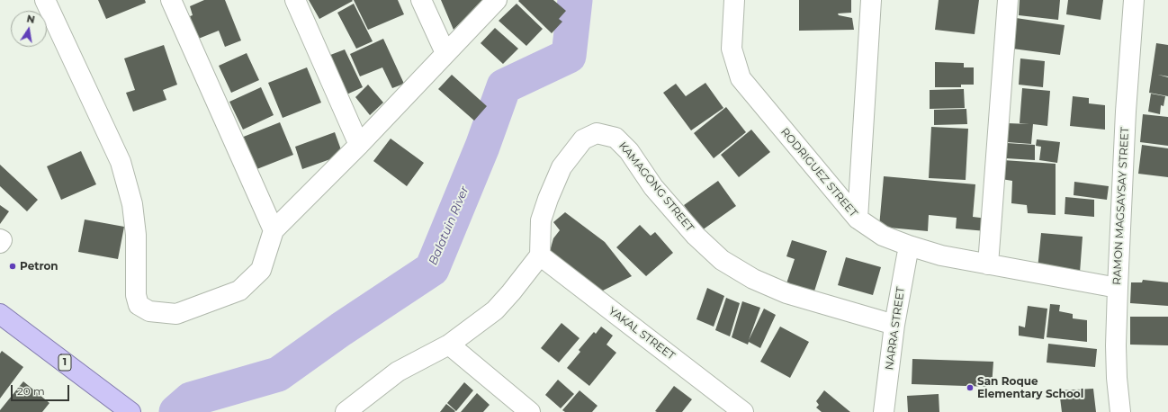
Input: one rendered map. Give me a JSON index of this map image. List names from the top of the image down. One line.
{"streets":{"main road":["1"],"street":["RODRIGUEZ STREET","KAMAGONG STREET","RAMON MAGSAYSAY STREET","NARRA STREET","YAKAL STREET"]},"crossings":[["RODRIGUEZ STREET","RAMON MAGSAYSAY STREET"],["RODRIGUEZ STREET","NARRA STREET"],["KAMAGONG STREET","NARRA STREET"],["KAMAGONG STREET","YAKAL STREET"]],"water":["Balatuin River"],"places":["Petron","San Roque Elementary School"],"scale_bar":"20 m","north":"top"}
